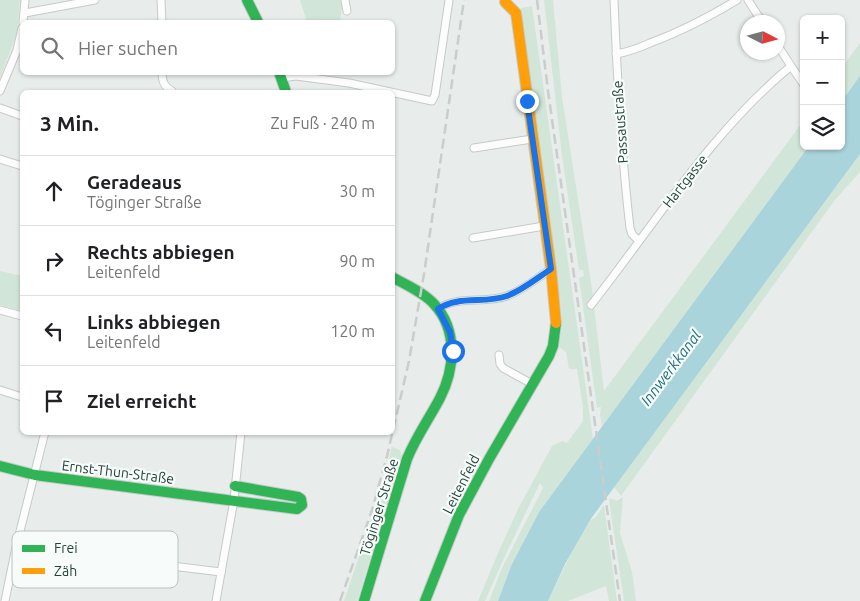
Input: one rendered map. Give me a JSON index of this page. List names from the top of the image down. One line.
{"streets":{"street":["Passaustraße","Hartgasse","Ernst-Thun-Straße","Leitenfeld","Töginger Straße"]},"crossings":[["Passaustraße","Hartgasse"]],"water":["Innwerkkanal"],"legend":["Frei","Zäh"],"north":"right","page":{"map_buttons":["+","−"],"search":"Hier suchen","heading":["3 Min.","Zu Fuß · 240 m"],"list":[["Geradeaus","Töginger Straße","30 m"],["Rechts abbiegen","Leitenfeld","90 m"],["Links abbiegen","Leitenfeld","120 m"],"Ziel erreicht"]}}
